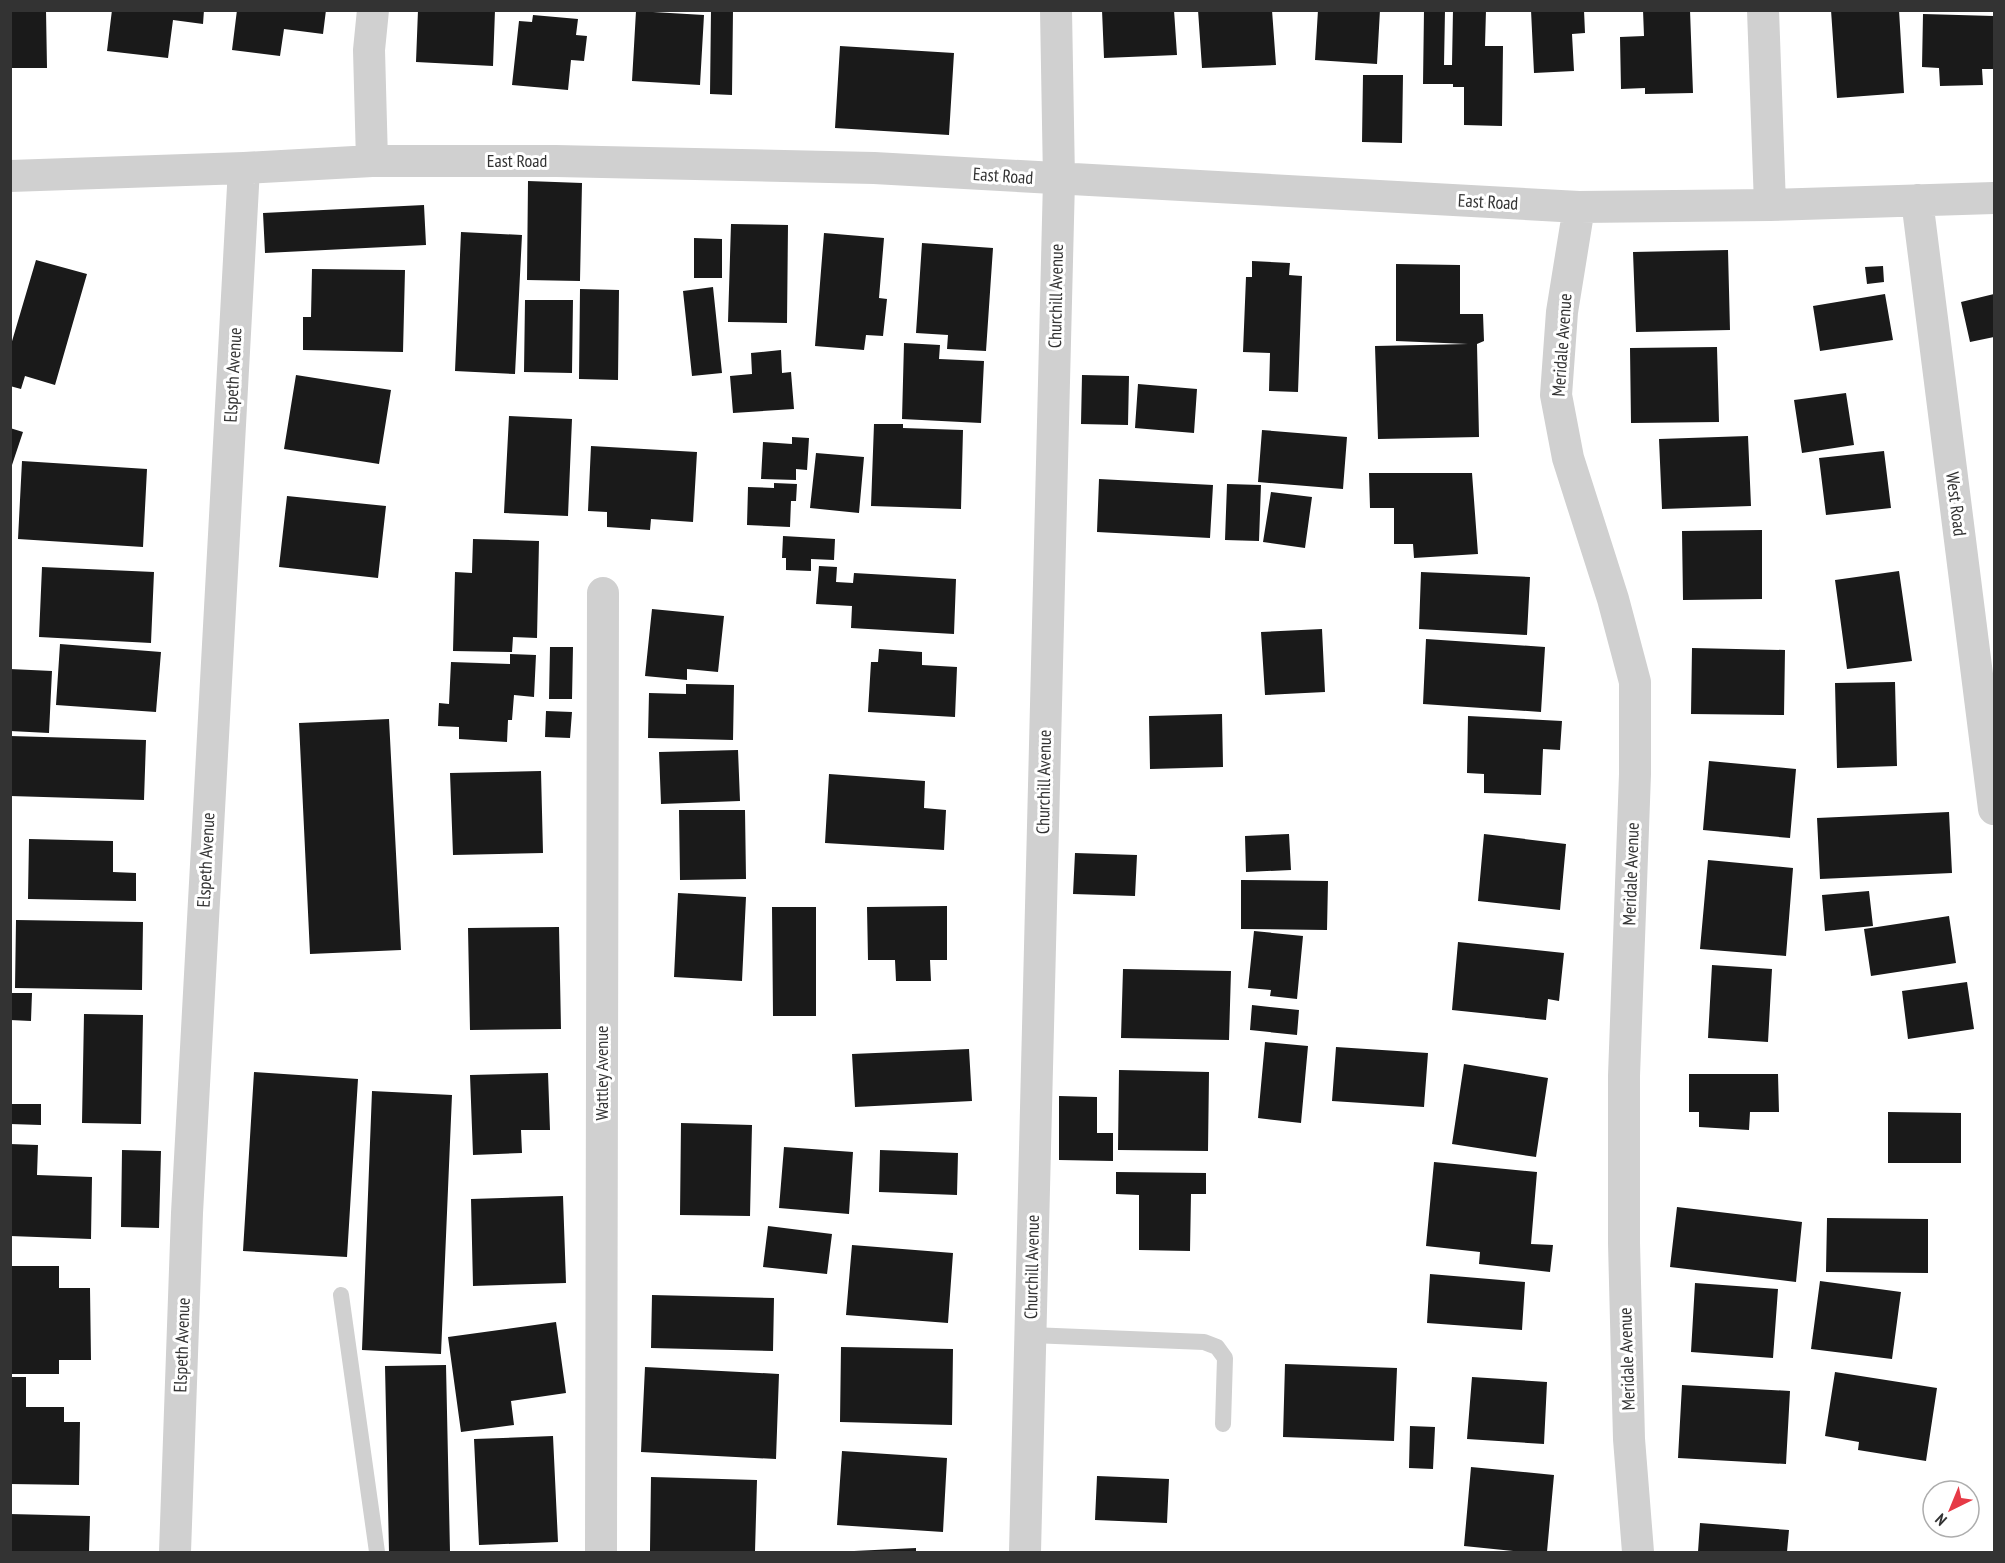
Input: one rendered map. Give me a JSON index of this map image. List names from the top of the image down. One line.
{"streets":{"street":["East Road","Churchill Avenue","Meridale Avenue","Elspeth Avenue","West Road","Wattley Avenue"]},"crossings":[["East Road","Churchill Avenue"],["East Road","Meridale Avenue"],["East Road","Elspeth Avenue"],["East Road","West Road"]],"north":"bottom left"}
